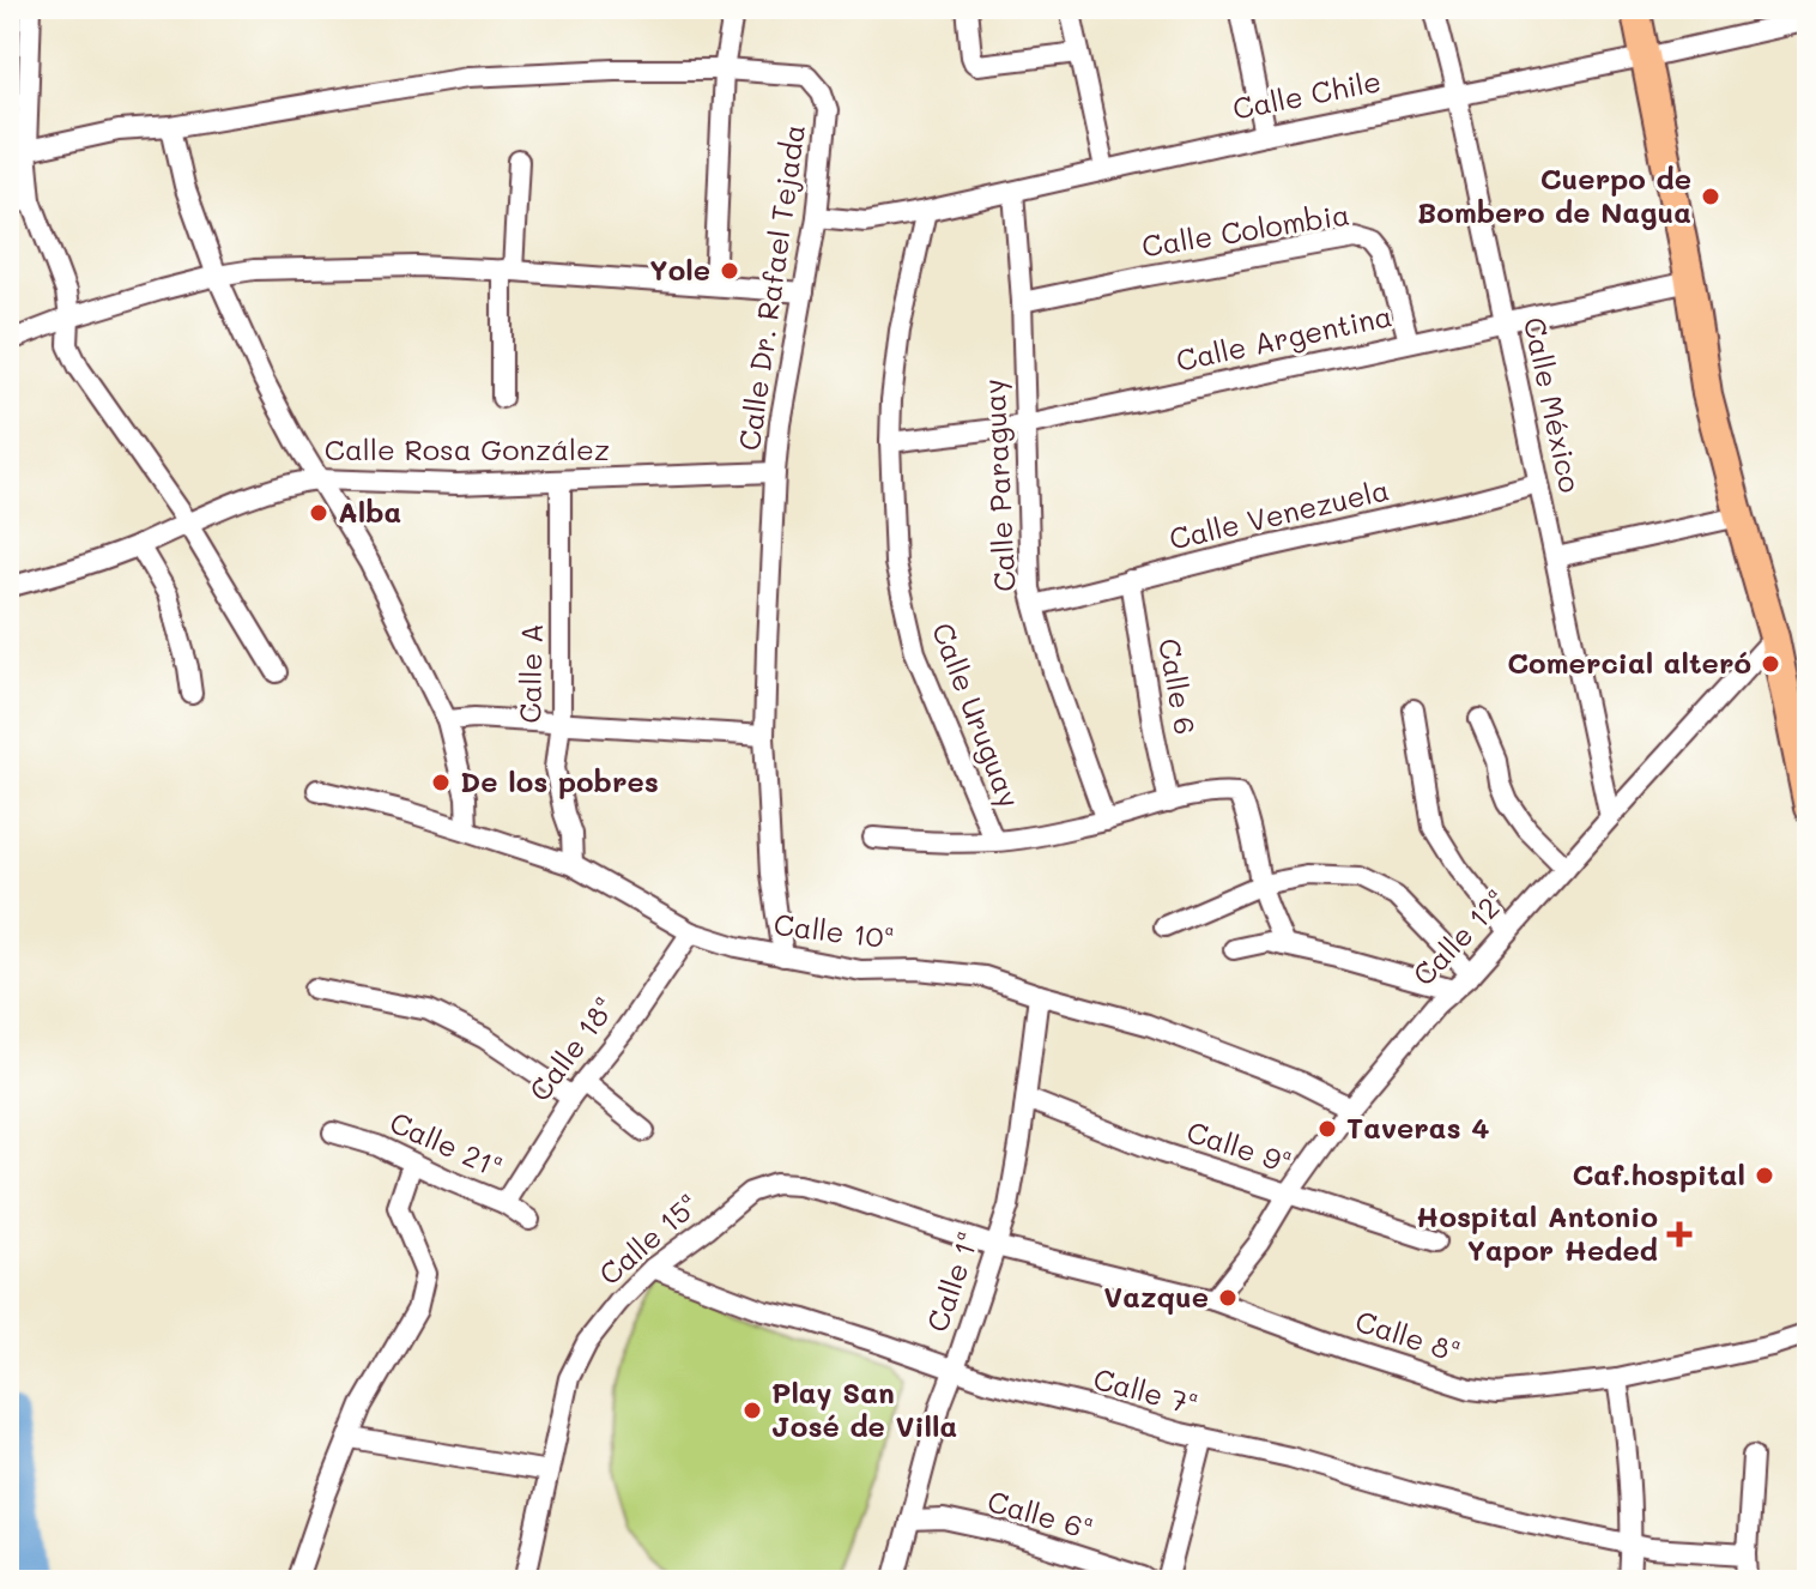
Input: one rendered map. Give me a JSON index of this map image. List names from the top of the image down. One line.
{"streets":{"street":["Calle Chile","Calle Colombia","Calle Dr. Rafael Tejada","Calle Argentina","Calle México","Calle Rosa González","Calle Paraguay","Calle Venezuela","Calle A","Calle 6","Calle Uruguay","Calle 10ª","Calle 12ª","Calle 18ª","Calle 21ª","Calle 9ª","Calle 15ª","Calle 1ª","Calle 8ª","Calle 7ª","Calle 6ª"]},"crossings":[["Calle Chile","Calle Dr. Rafael Tejada"],["Calle Chile","Calle México"],["Calle Chile","Calle Paraguay"],["Calle Chile","Calle Uruguay"],["Calle Colombia","Calle Argentina"],["Calle Colombia","Calle Paraguay"],["Calle Dr. Rafael Tejada","Calle Rosa González"],["Calle Dr. Rafael Tejada","Calle 10ª"],["Calle Argentina","Calle México"],["Calle Argentina","Calle Paraguay"],["Calle Argentina","Calle Uruguay"],["Calle México","Calle Venezuela"],["Calle México","Calle 12ª"],["Calle Rosa González","Calle A"],["Calle Paraguay","Calle Venezuela"],["Calle Venezuela","Calle 6"],["Calle A","Calle 10ª"],["Calle 10ª","Calle 12ª"],["Calle 10ª","Calle 18ª"],["Calle 10ª","Calle 1ª"],["Calle 12ª","Calle 9ª"],["Calle 12ª","Calle 8ª"],["Calle 18ª","Calle 21ª"],["Calle 9ª","Calle 1ª"],["Calle 15ª","Calle 1ª"],["Calle 15ª","Calle 8ª"],["Calle 15ª","Calle 7ª"],["Calle 1ª","Calle 8ª"],["Calle 1ª","Calle 7ª"],["Calle 1ª","Calle 6ª"]],"places":{"other":["Cuerpo de Bombero de Nagua","Yole","Alba","Comercial alteró","De los pobres","Taveras 4","Caf.hospital","Vazque","Play San José de Villa"],"health":["Hospital Antonio Yapor Heded"]}}
